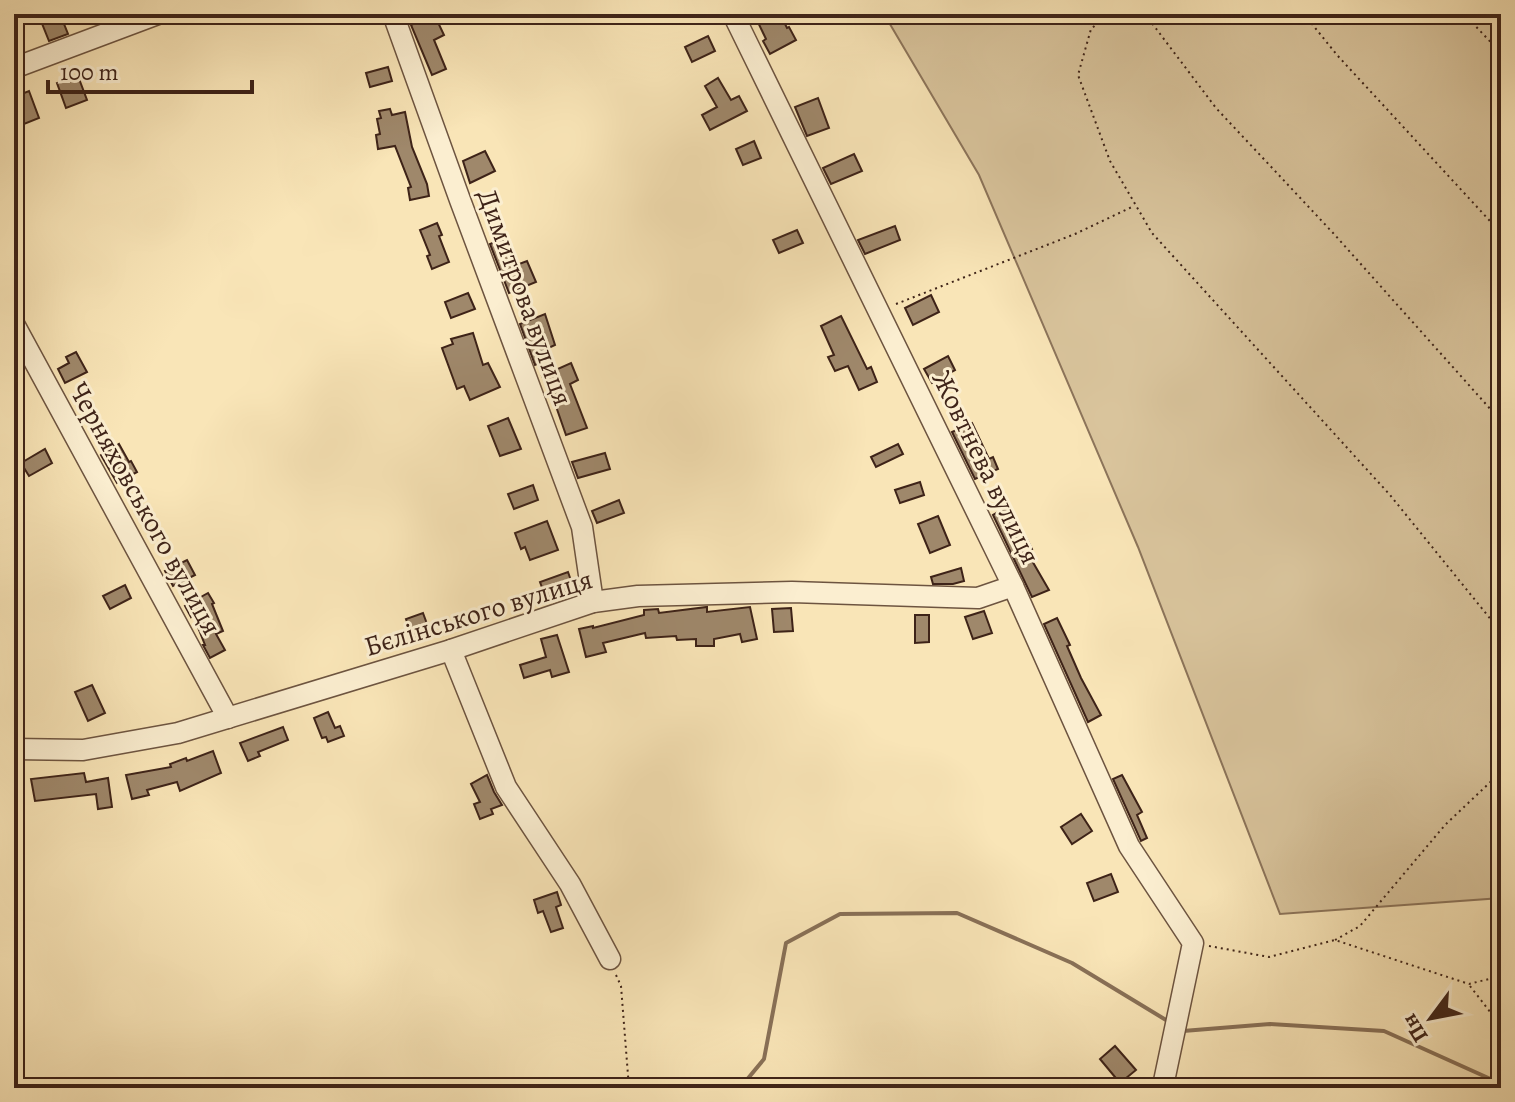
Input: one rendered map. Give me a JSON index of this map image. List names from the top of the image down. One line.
{"streets":{"street":["Димитрова вулиця","Жовтнева вулиця","Черняховського вулиця","Бєлінського вулиця"]},"crossings":[["Димитрова вулиця","Бєлінського вулиця"],["Жовтнева вулиця","Бєлінського вулиця"],["Черняховського вулиця","Бєлінського вулиця"]],"scale_bar":"100 m","north":"bottom left"}
